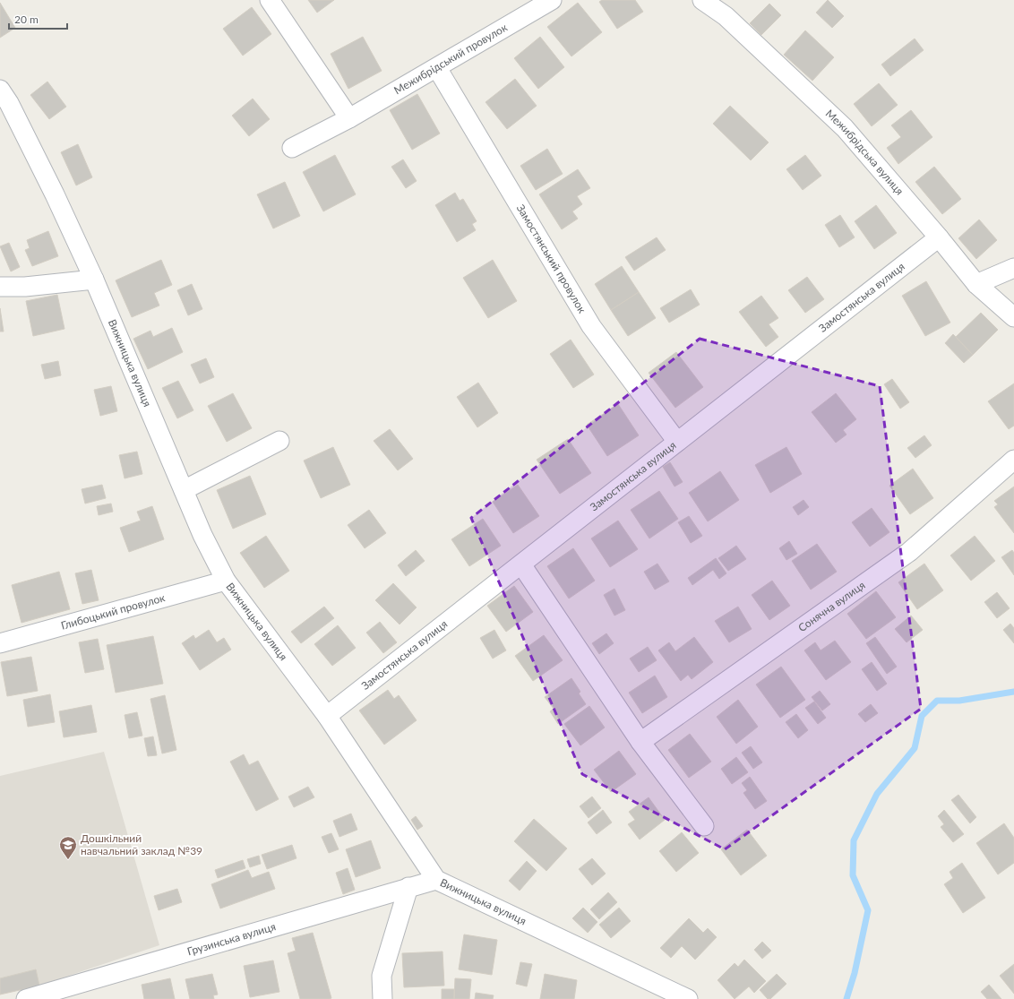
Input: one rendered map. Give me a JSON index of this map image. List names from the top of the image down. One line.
{"streets":{"street":["Межибрідський провулок","Межибрідська вулиця","Замостянський провулок","Замостянська вулиця","Вижницька вулиця","Сонячна вулиця","Глибоцький провулок","Грузинська вулиця"]},"crossings":[["Межибрідський провулок","Замостянський провулок"],["Межибрідська вулиця","Замостянська вулиця"],["Замостянський провулок","Замостянська вулиця"],["Замостянська вулиця","Вижницька вулиця"],["Вижницька вулиця","Глибоцький провулок"],["Вижницька вулиця","Грузинська вулиця"]],"places":{"school or university":["Дошкільний навчальний заклад №39"]},"scale_bar":"20 m"}
